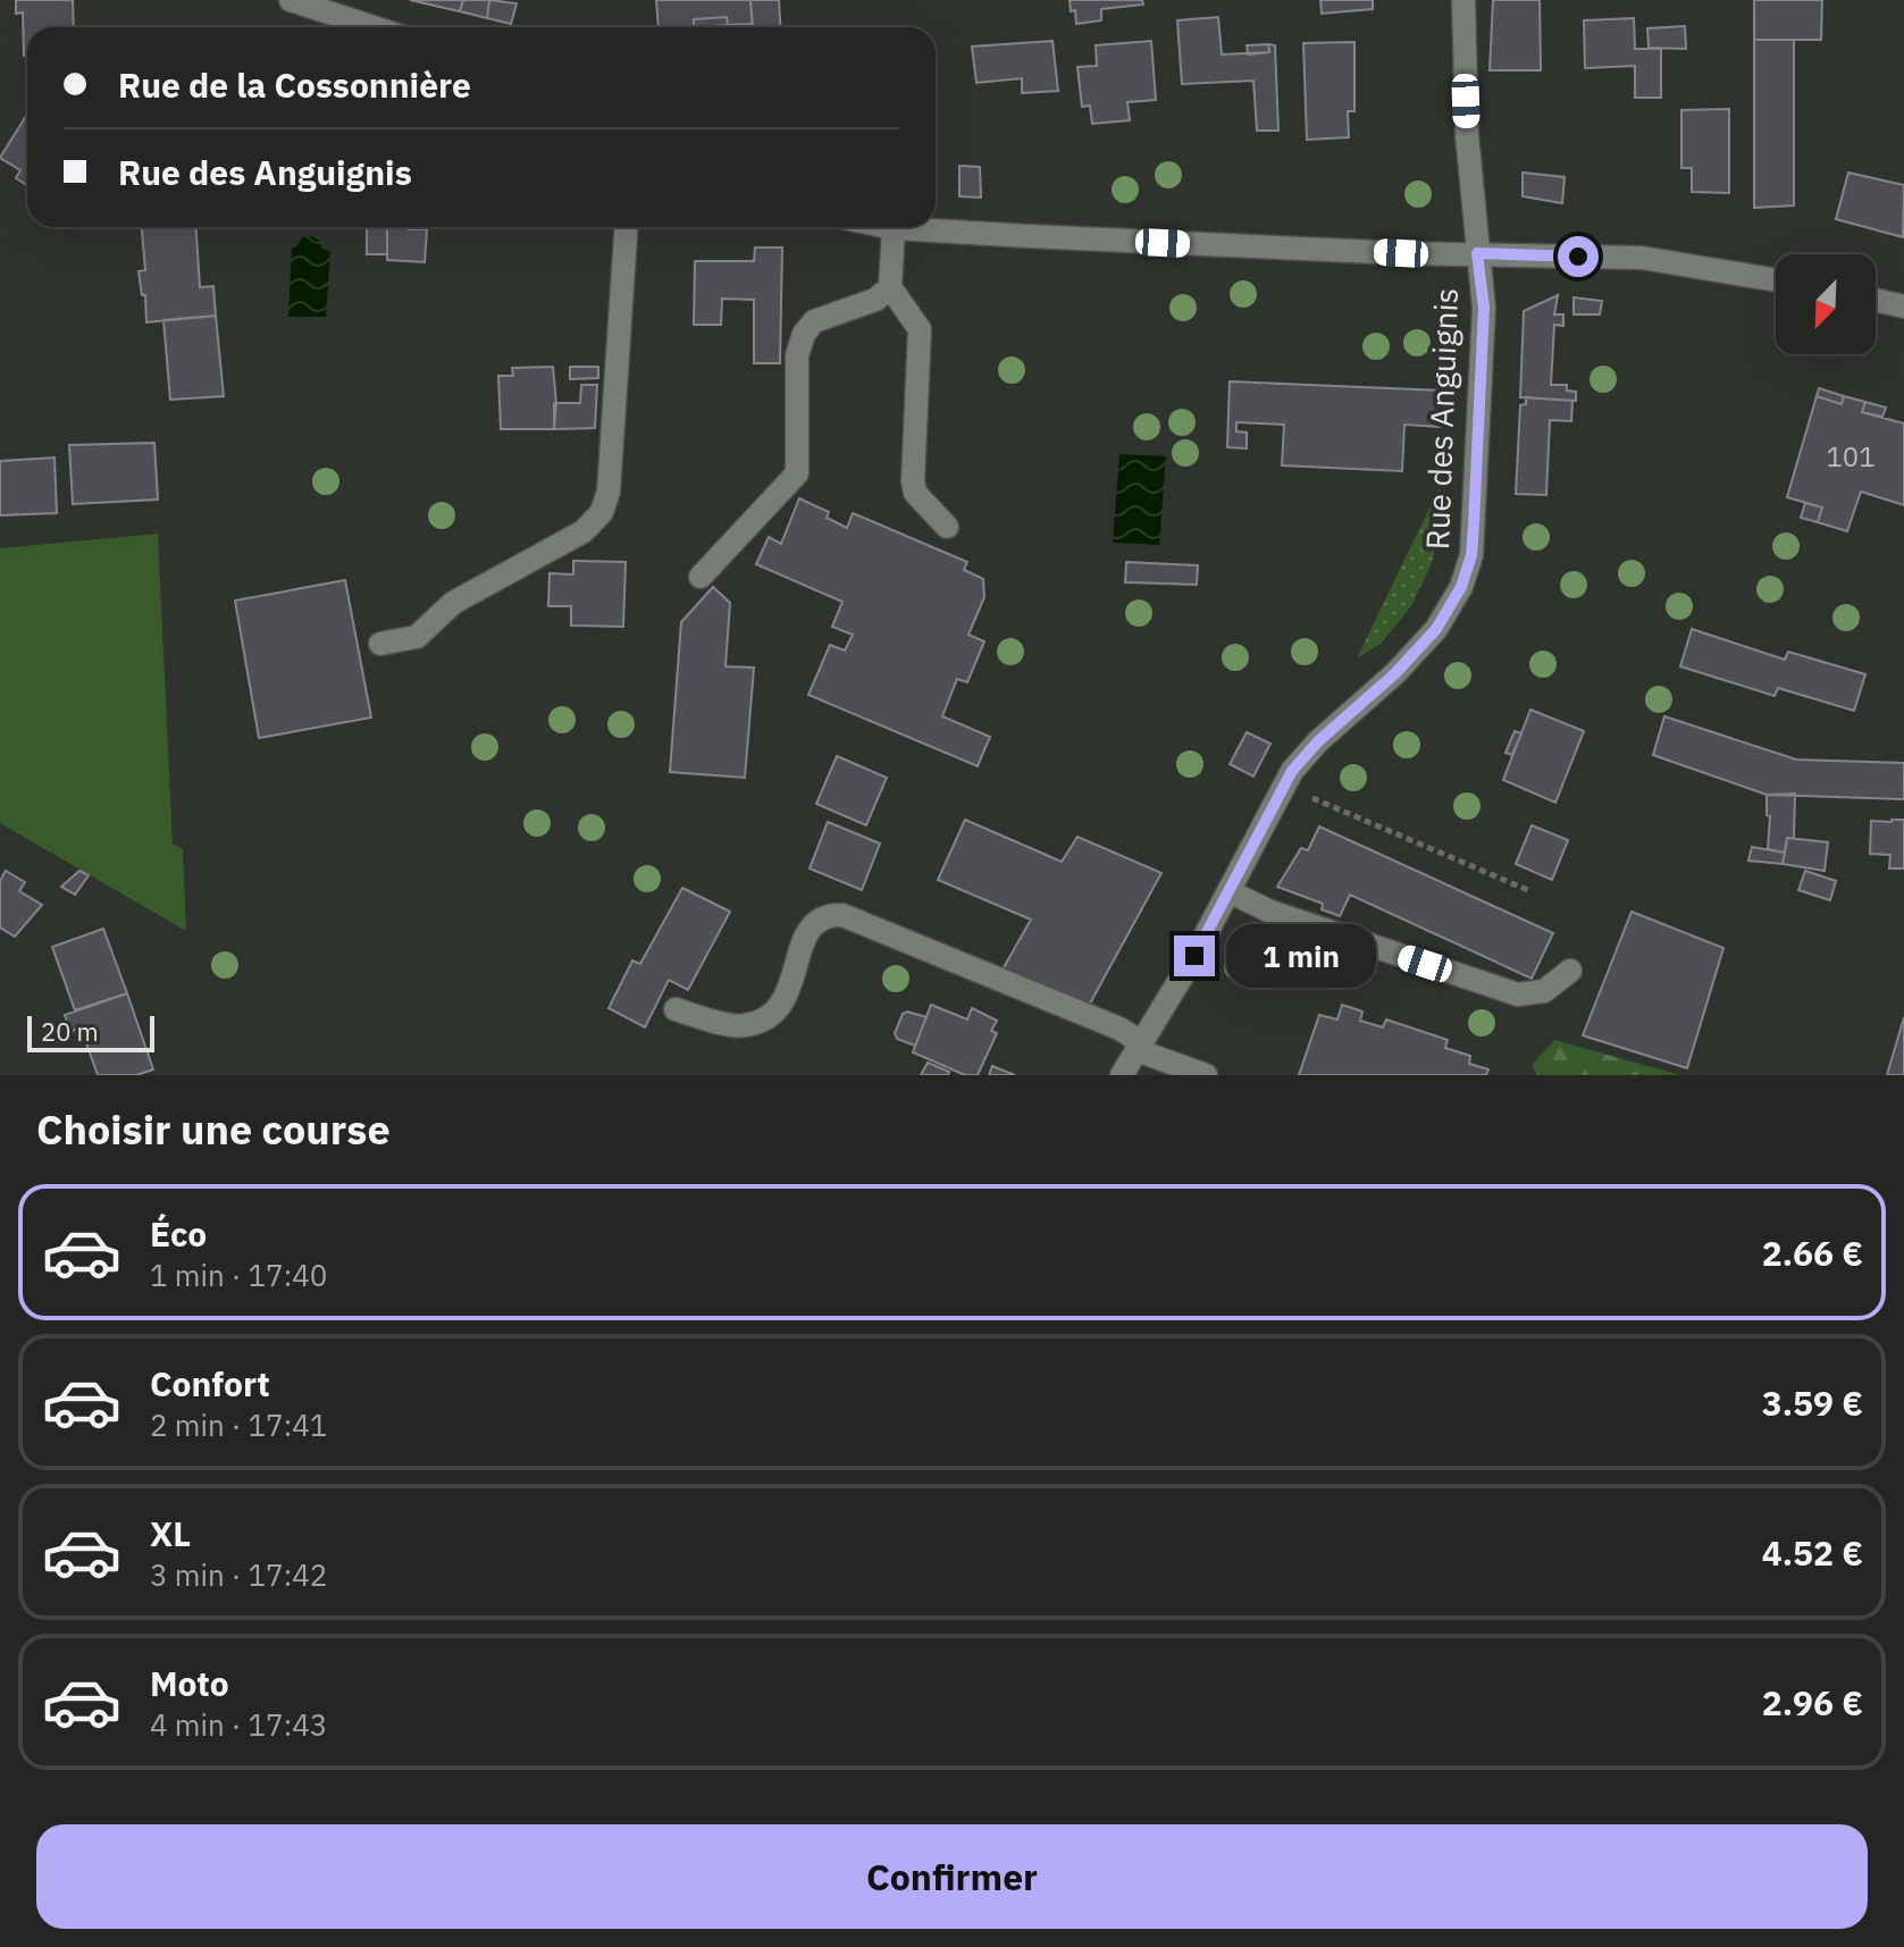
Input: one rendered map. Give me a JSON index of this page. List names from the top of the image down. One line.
{"streets":{"street":["Rue des Anguignis"]},"house_numbers":["101"],"scale_bar":"20 m","north":"bottom left","page":{"banner":["Rue de la Cossonnière","Rue des Anguignis"],"bubble":"1 min","scale":"20 m","heading":"Choisir une course","list":[{"name":"Éco","note":"1 min · 17:40","value":"2.66 €"},{"name":"Confort","note":"2 min · 17:41","value":"3.59 €"},{"name":"XL","note":"3 min · 17:42","value":"4.52 €"},{"name":"Moto","note":"4 min · 17:43","value":"2.96 €"}],"buttons":"Confirmer"}}
